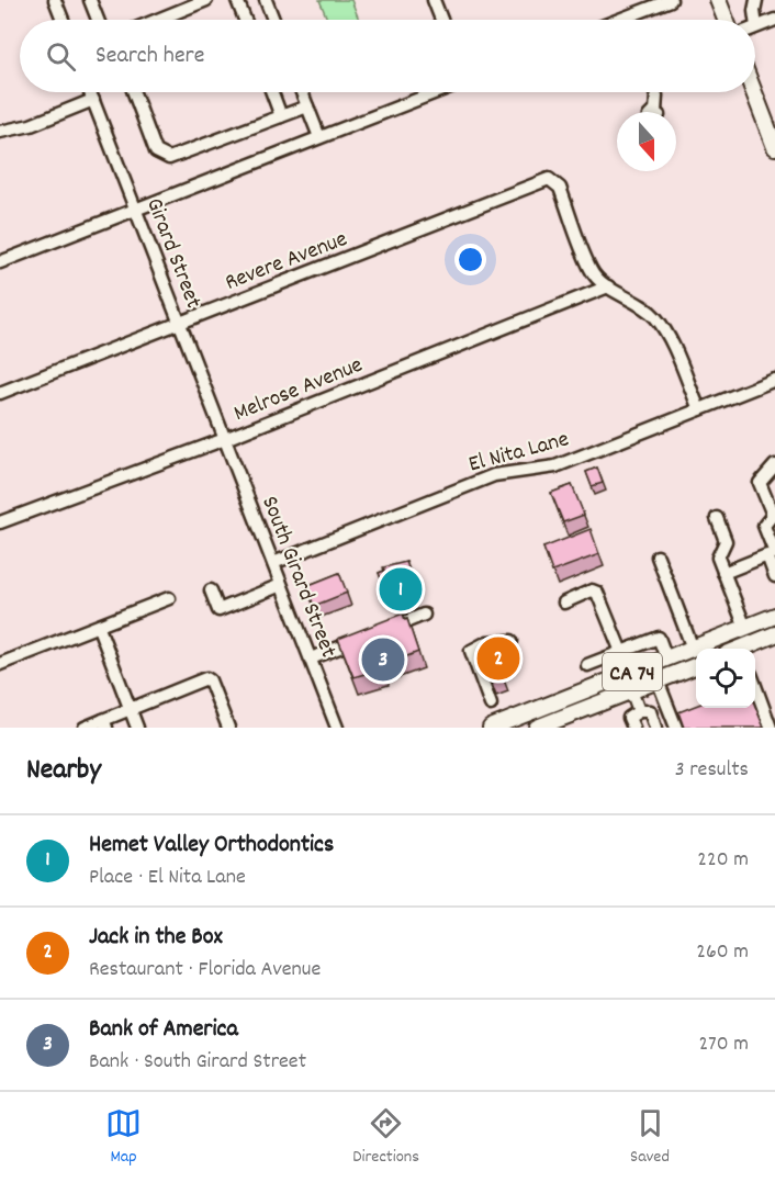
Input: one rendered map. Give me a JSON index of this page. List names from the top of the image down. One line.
{"streets":{"main road":["CA 74"],"street":["Girard Street","Revere Avenue","Melrose Avenue","El Nita Lane","South Girard Street"]},"crossings":[["Girard Street","Revere Avenue"],["Girard Street","Melrose Avenue"],["Girard Street","South Girard Street"],["Revere Avenue","Melrose Avenue"],["Melrose Avenue","South Girard Street"],["El Nita Lane","South Girard Street"]],"north":"bottom","page":{"search":"Search here","pins":["1","2","3"],"heading":["Nearby","3 results"],"list":[{"mark":"1","name":"Hemet Valley Orthodontics","note":"Place · El Nita Lane","value":"220 m"},{"mark":"2","name":"Jack in the Box","note":"Restaurant · Florida Avenue","value":"260 m"},{"mark":"3","name":"Bank of America","note":"Bank · South Girard Street","value":"270 m"}],"nav":["Map","Directions","Saved"]}}
